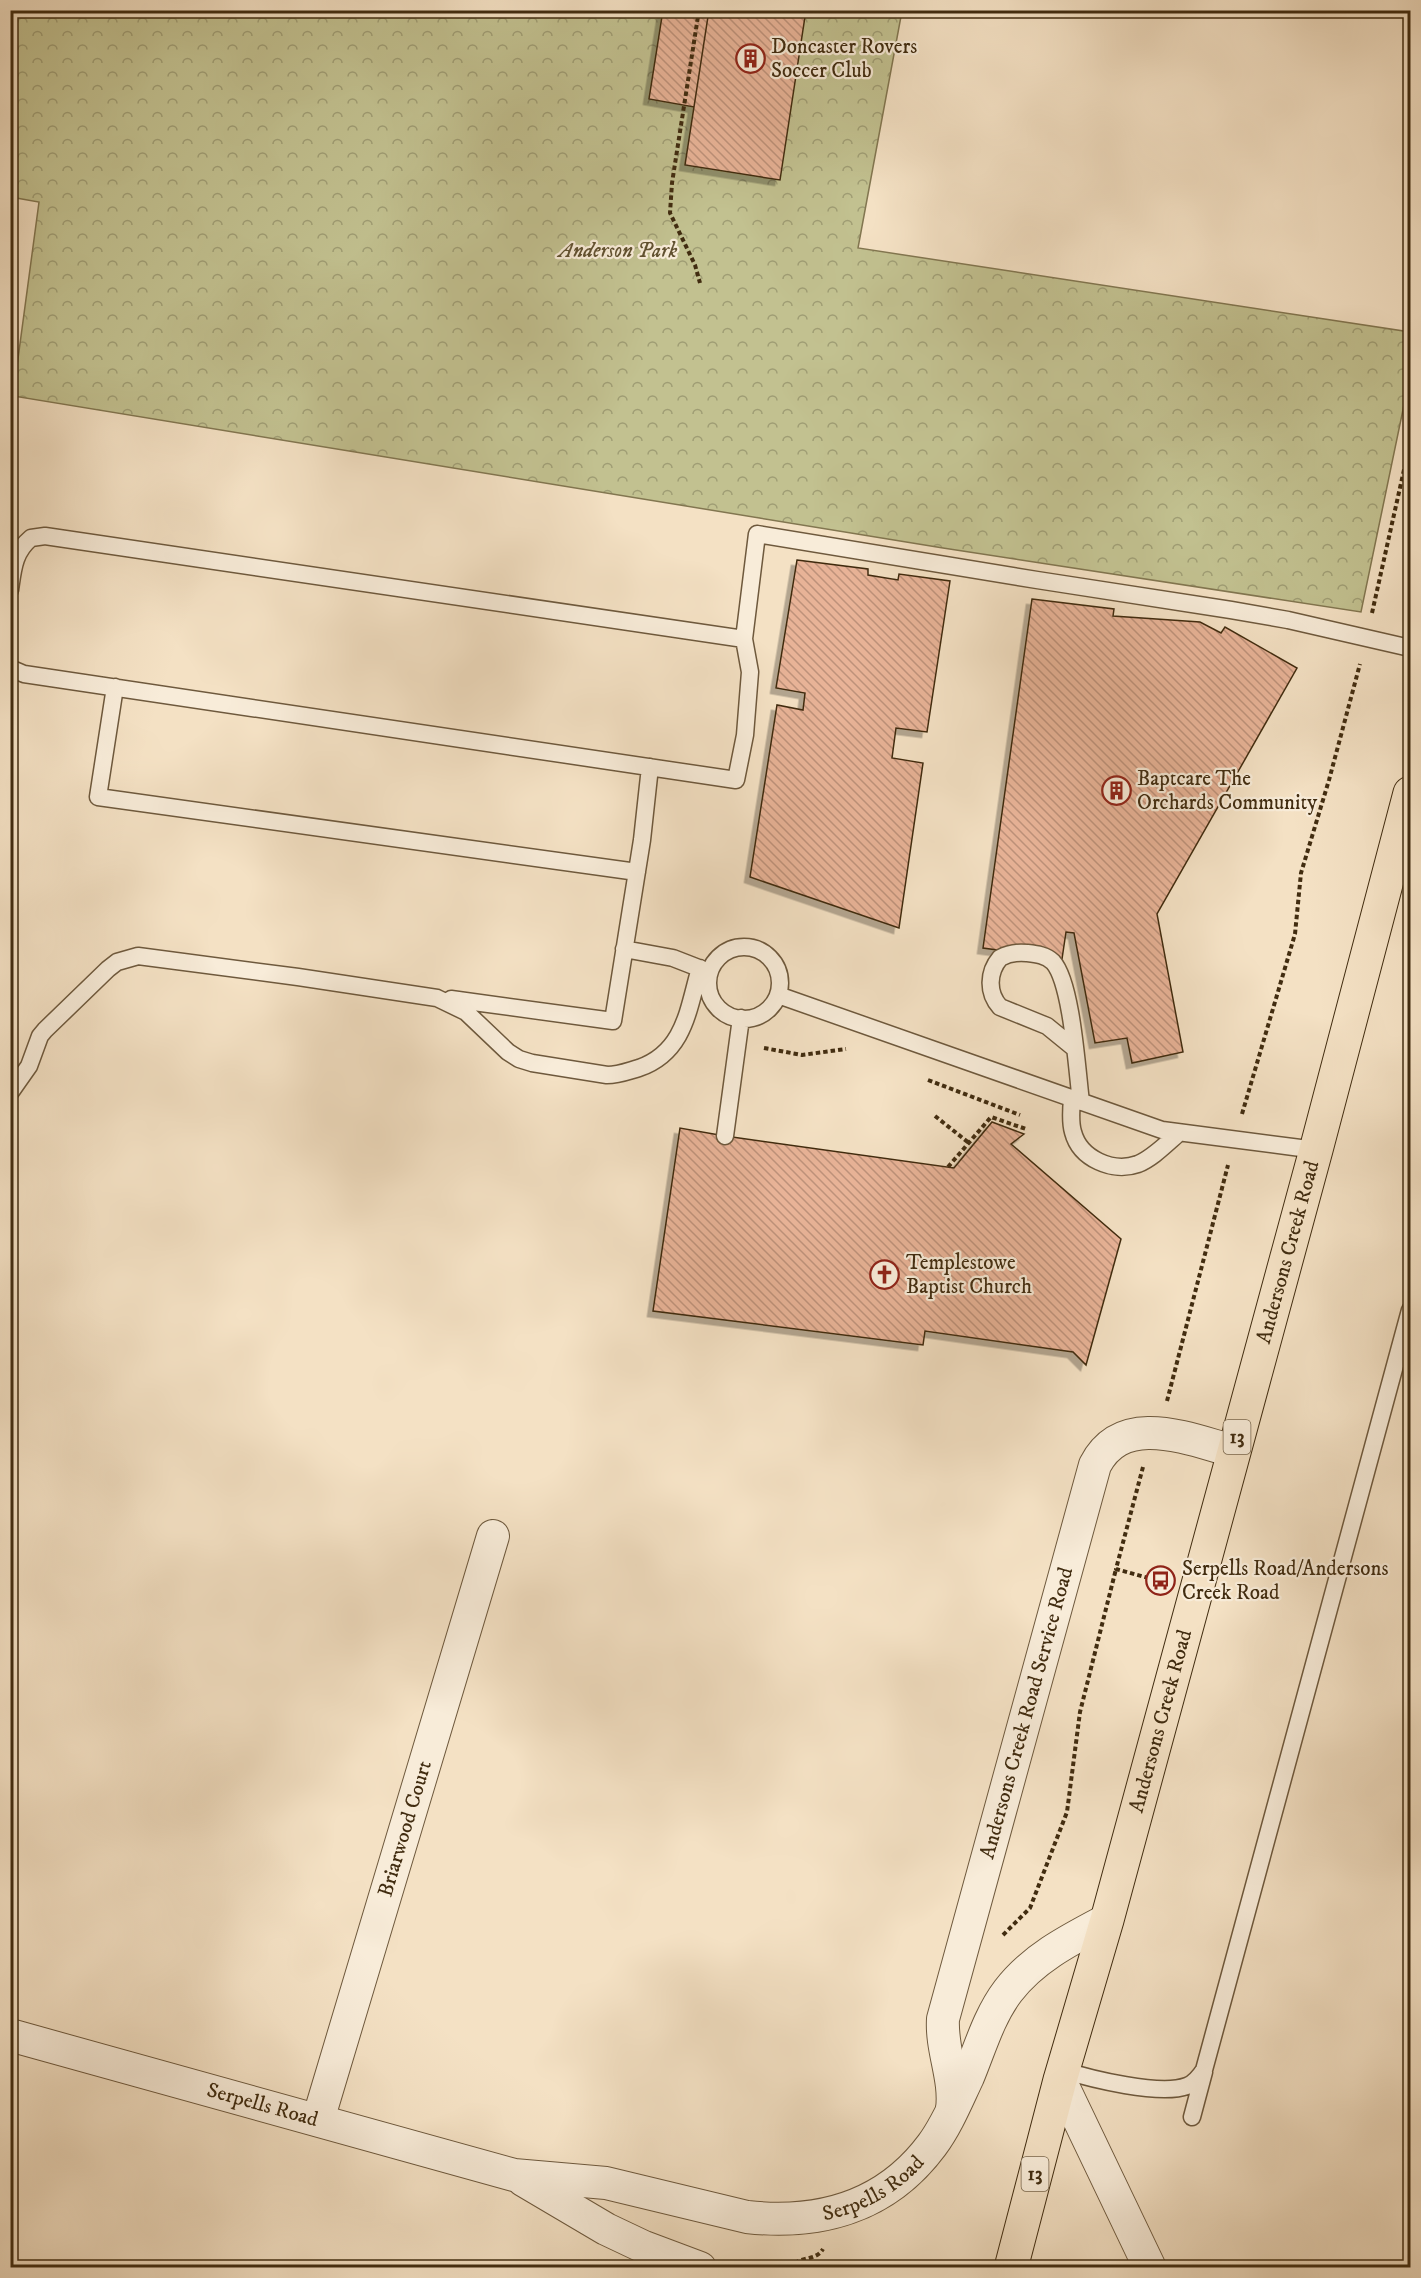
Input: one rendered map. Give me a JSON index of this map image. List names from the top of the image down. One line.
{"streets":{"main road":["Andersons Creek Road","13"],"street":["Andersons Creek Road Service Road","Briarwood Court","Serpells Road"]},"crossings":[["Andersons Creek Road","Andersons Creek Road Service Road"],["Andersons Creek Road","Serpells Road"],["Andersons Creek Road Service Road","Serpells Road"],["Briarwood Court","Serpells Road"]],"parks":["Anderson Park"],"places":{"building":["Doncaster Rovers Soccer Club","Baptcare The Orchards Community"],"church":["Templestowe Baptist Church"],"bus stop":["Serpells Road/Andersons Creek Road"]}}
